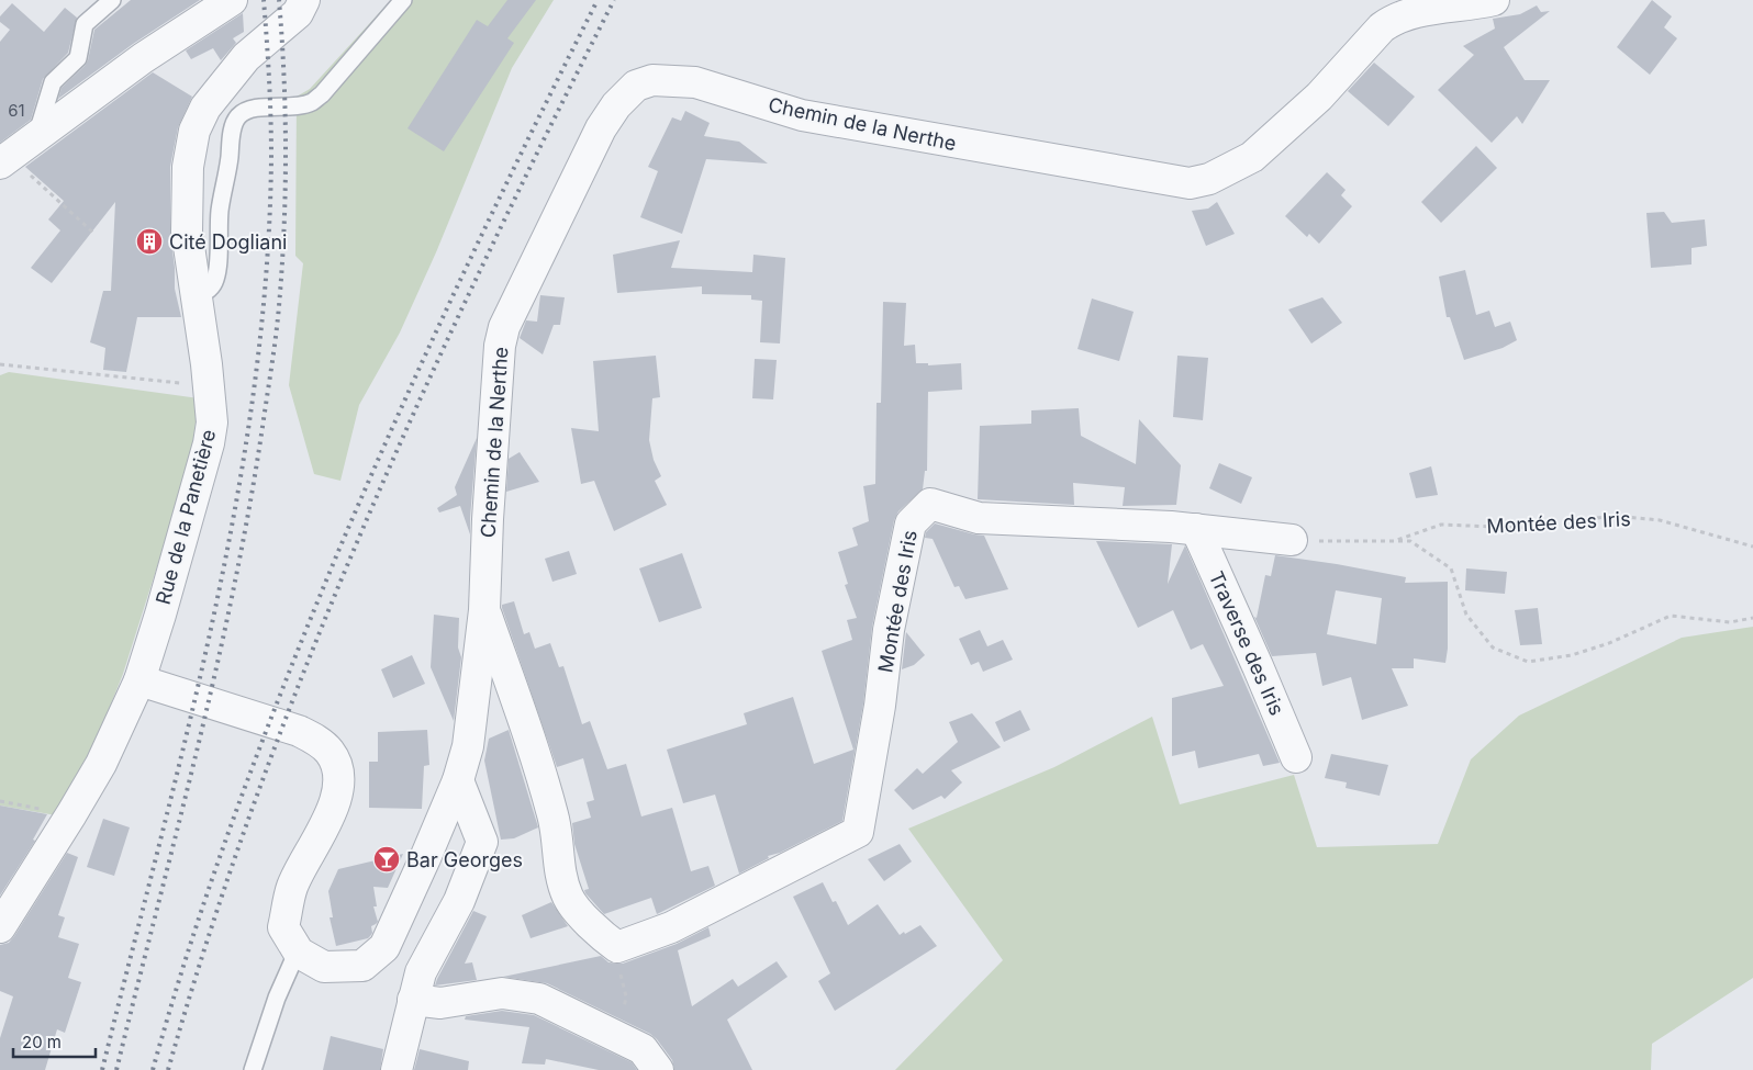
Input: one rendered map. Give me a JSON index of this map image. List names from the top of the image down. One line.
{"streets":{"street":["Chemin de la Nerthe","Rue de la Panetière","Montée des Iris","Traverse des Iris"]},"crossings":[["Chemin de la Nerthe","Rue de la Panetière"],["Montée des Iris","Traverse des Iris"]],"places":{"building":["Cité Dogliani"],"bar":["Bar Georges"]},"house_numbers":["61"],"scale_bar":"20 m"}
